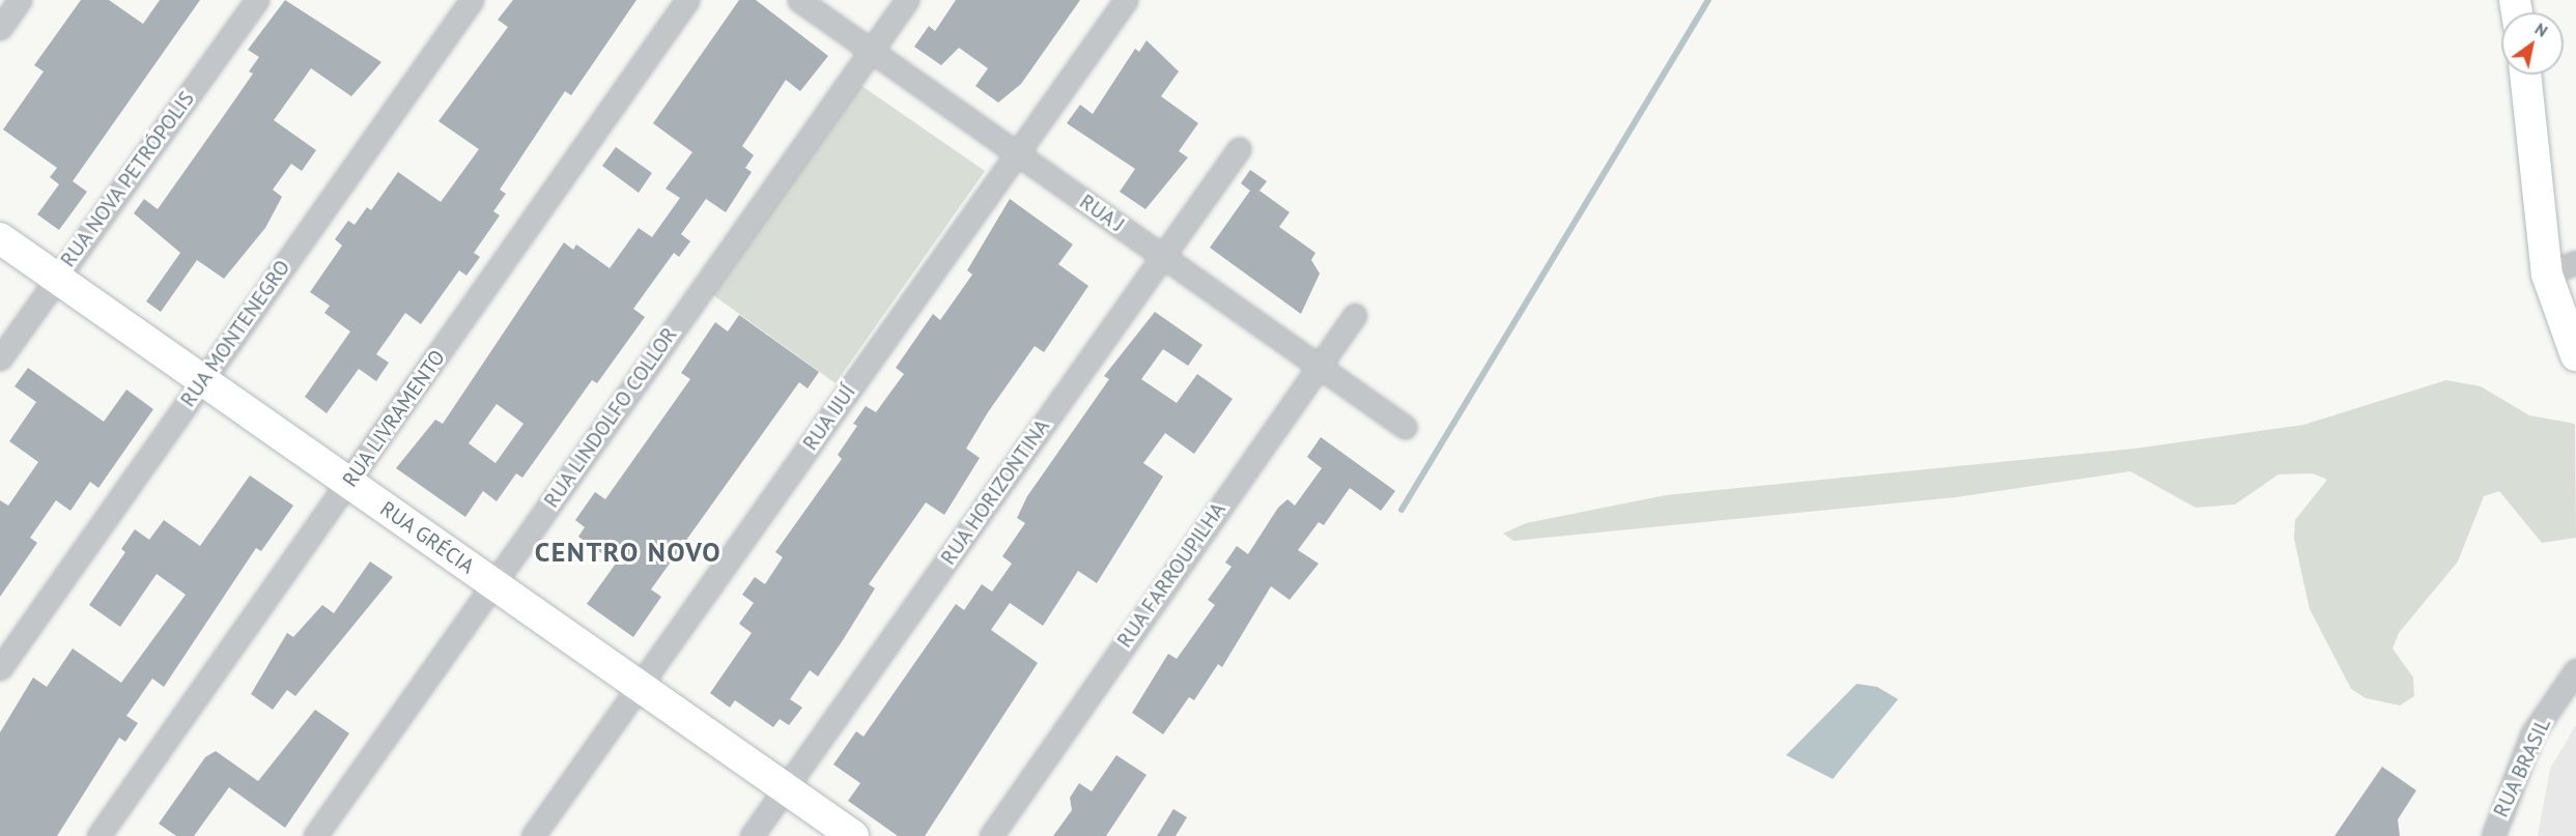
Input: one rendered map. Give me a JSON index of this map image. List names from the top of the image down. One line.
{"streets":{"main road":["RUA GRÉCIA"],"street":["RUA NOVA PETRÓPOLIS","RUA J","RUA MONTENEGRO","RUA LINDOLFO COLLOR","RUA IJUÍ","RUA LIVRAMENTO","RUA HORIZONTINA","RUA FARROUPILHA","RUA BRASIL"]},"crossings":[["RUA NOVA PETRÓPOLIS","RUA GRÉCIA"],["RUA J","RUA LINDOLFO COLLOR"],["RUA J","RUA IJUÍ"],["RUA J","RUA HORIZONTINA"],["RUA J","RUA FARROUPILHA"],["RUA MONTENEGRO","RUA GRÉCIA"],["RUA LINDOLFO COLLOR","RUA GRÉCIA"],["RUA IJUÍ","RUA GRÉCIA"],["RUA LIVRAMENTO","RUA GRÉCIA"],["RUA HORIZONTINA","RUA GRÉCIA"]],"districts":["CENTRO NOVO"],"north":"top right"}
